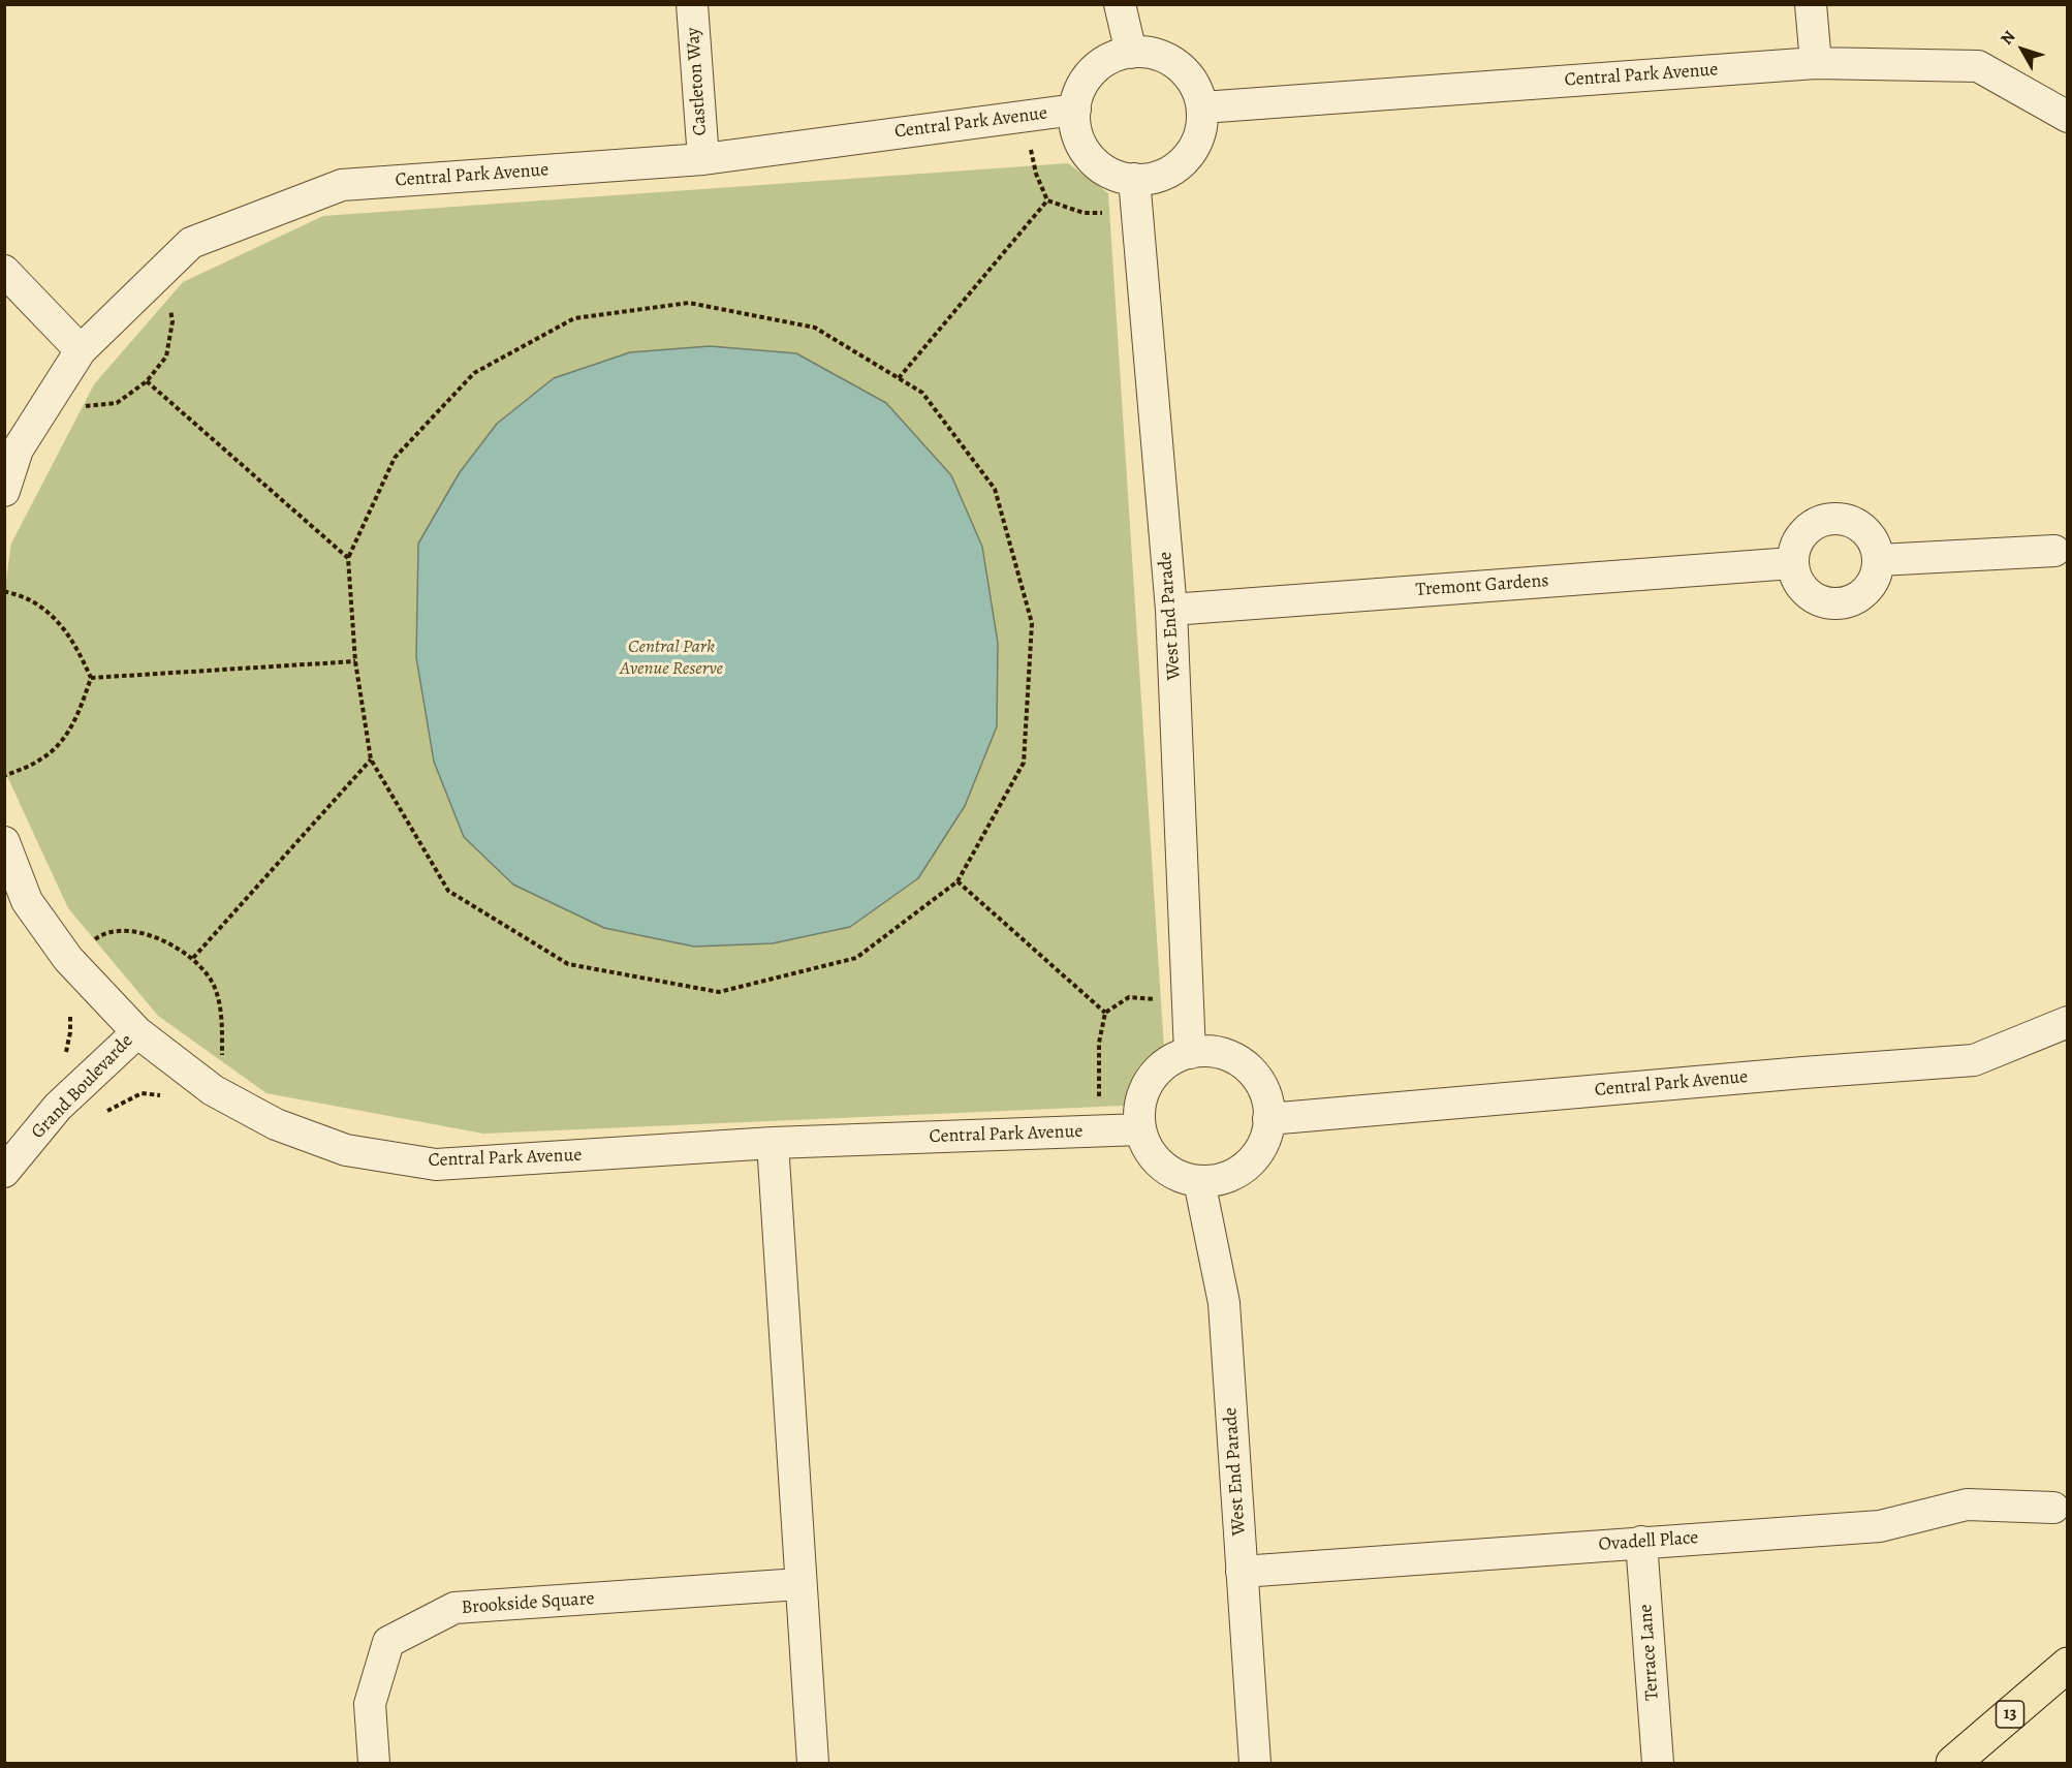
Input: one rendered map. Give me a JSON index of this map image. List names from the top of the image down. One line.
{"streets":{"main road":["13"],"street":["Central Park Avenue","Castleton Way","Tremont Gardens","West End Parade","Grand Boulevarde","Ovadell Place","Brookside Square","Terrace Lane"]},"crossings":[["Central Park Avenue","Castleton Way"],["Central Park Avenue","West End Parade"],["Central Park Avenue","Grand Boulevarde"],["Tremont Gardens","West End Parade"],["West End Parade","Ovadell Place"],["Ovadell Place","Terrace Lane"]],"parks":["Central Park Avenue Reserve"],"north":"top left"}
